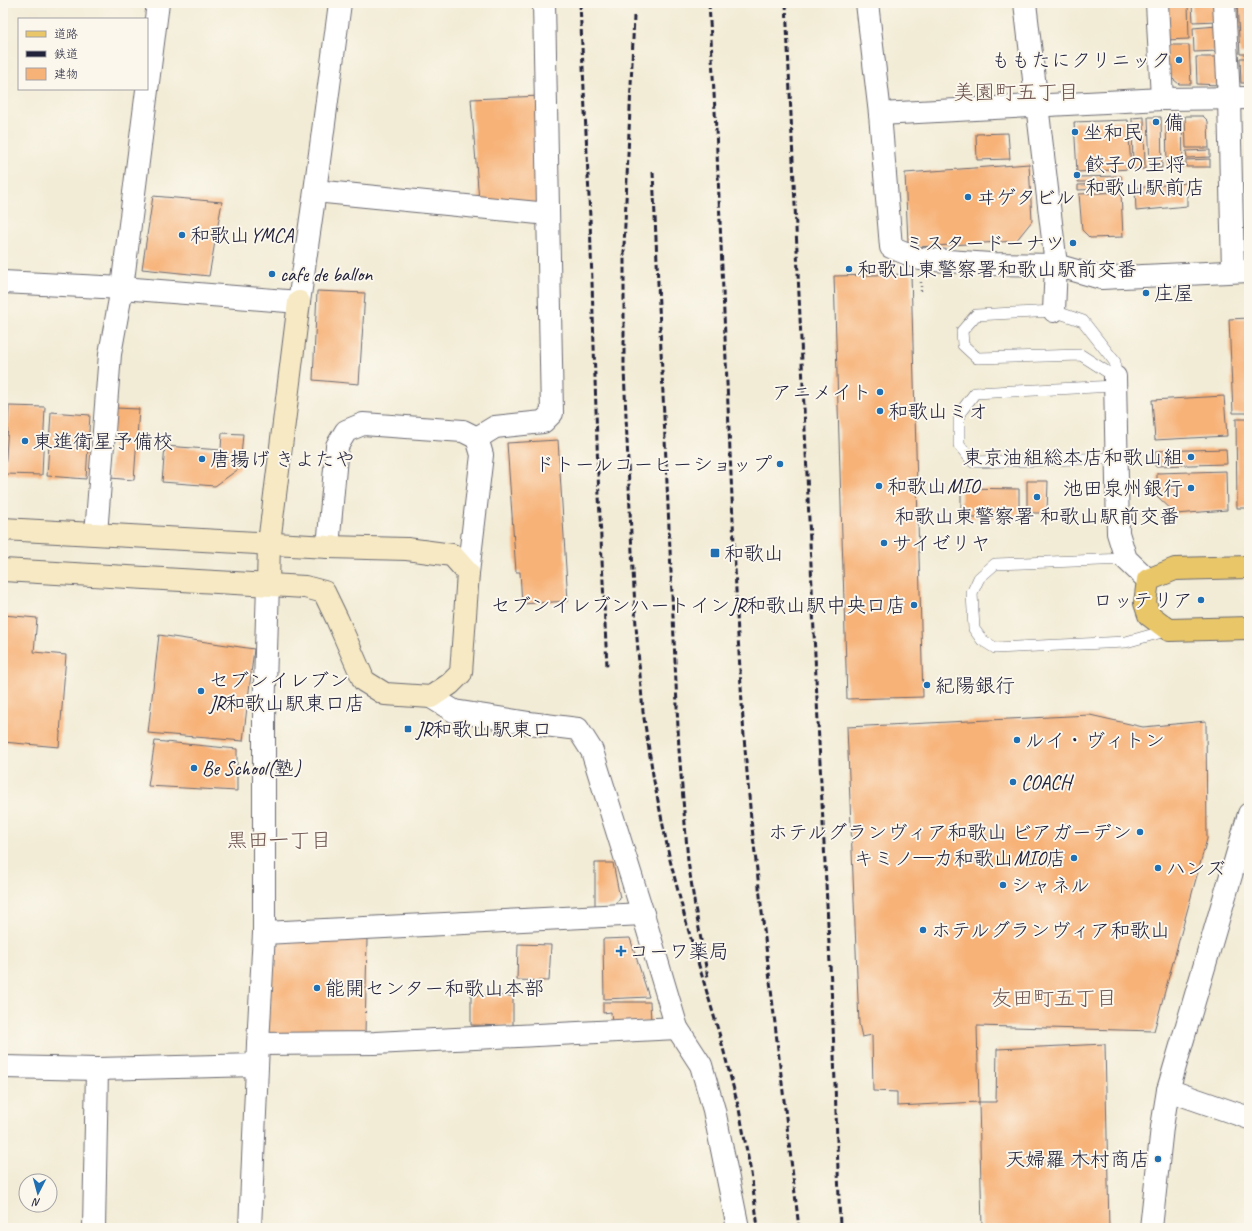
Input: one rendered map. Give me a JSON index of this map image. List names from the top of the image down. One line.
{"districts":["美園町五丁目","黒田一丁目","友田町五丁目"],"places":{"other":["ももたにクリニック","備","坐和民","餃子の王将 和歌山駅前店","ヰゲタビル","和歌山YMCA","ミスタードーナツ","和歌山東警察署和歌山駅前交番","cafe de ballon","庄屋","アニメイト","和歌山ミオ","東進衛星予備校","東京油組総本店和歌山組","唐揚げ きよたや","ドトールコーヒーショップ","和歌山MIO","池田泉州銀行","和歌山東警察署 和歌山駅前交番","サイゼリヤ","ロッテリア","セブンイレブンハートインJR和歌山駅中央口店","紀陽銀行","セブンイレブン JR和歌山駅東口店","ルイ・ヴィトン","Be School(塾)","COACH","ホテルグランヴィア和歌山 ビアガーデン","キミノ―カ和歌山MIO店","ハンズ","シャネル","ホテルグランヴィア和歌山","能開センター和歌山本部","天婦羅 木村商店"],"transit":["和歌山","JR和歌山駅東口"],"health":["コーワ薬局"]},"legend":["道路","鉄道","建物"],"north":"bottom"}
